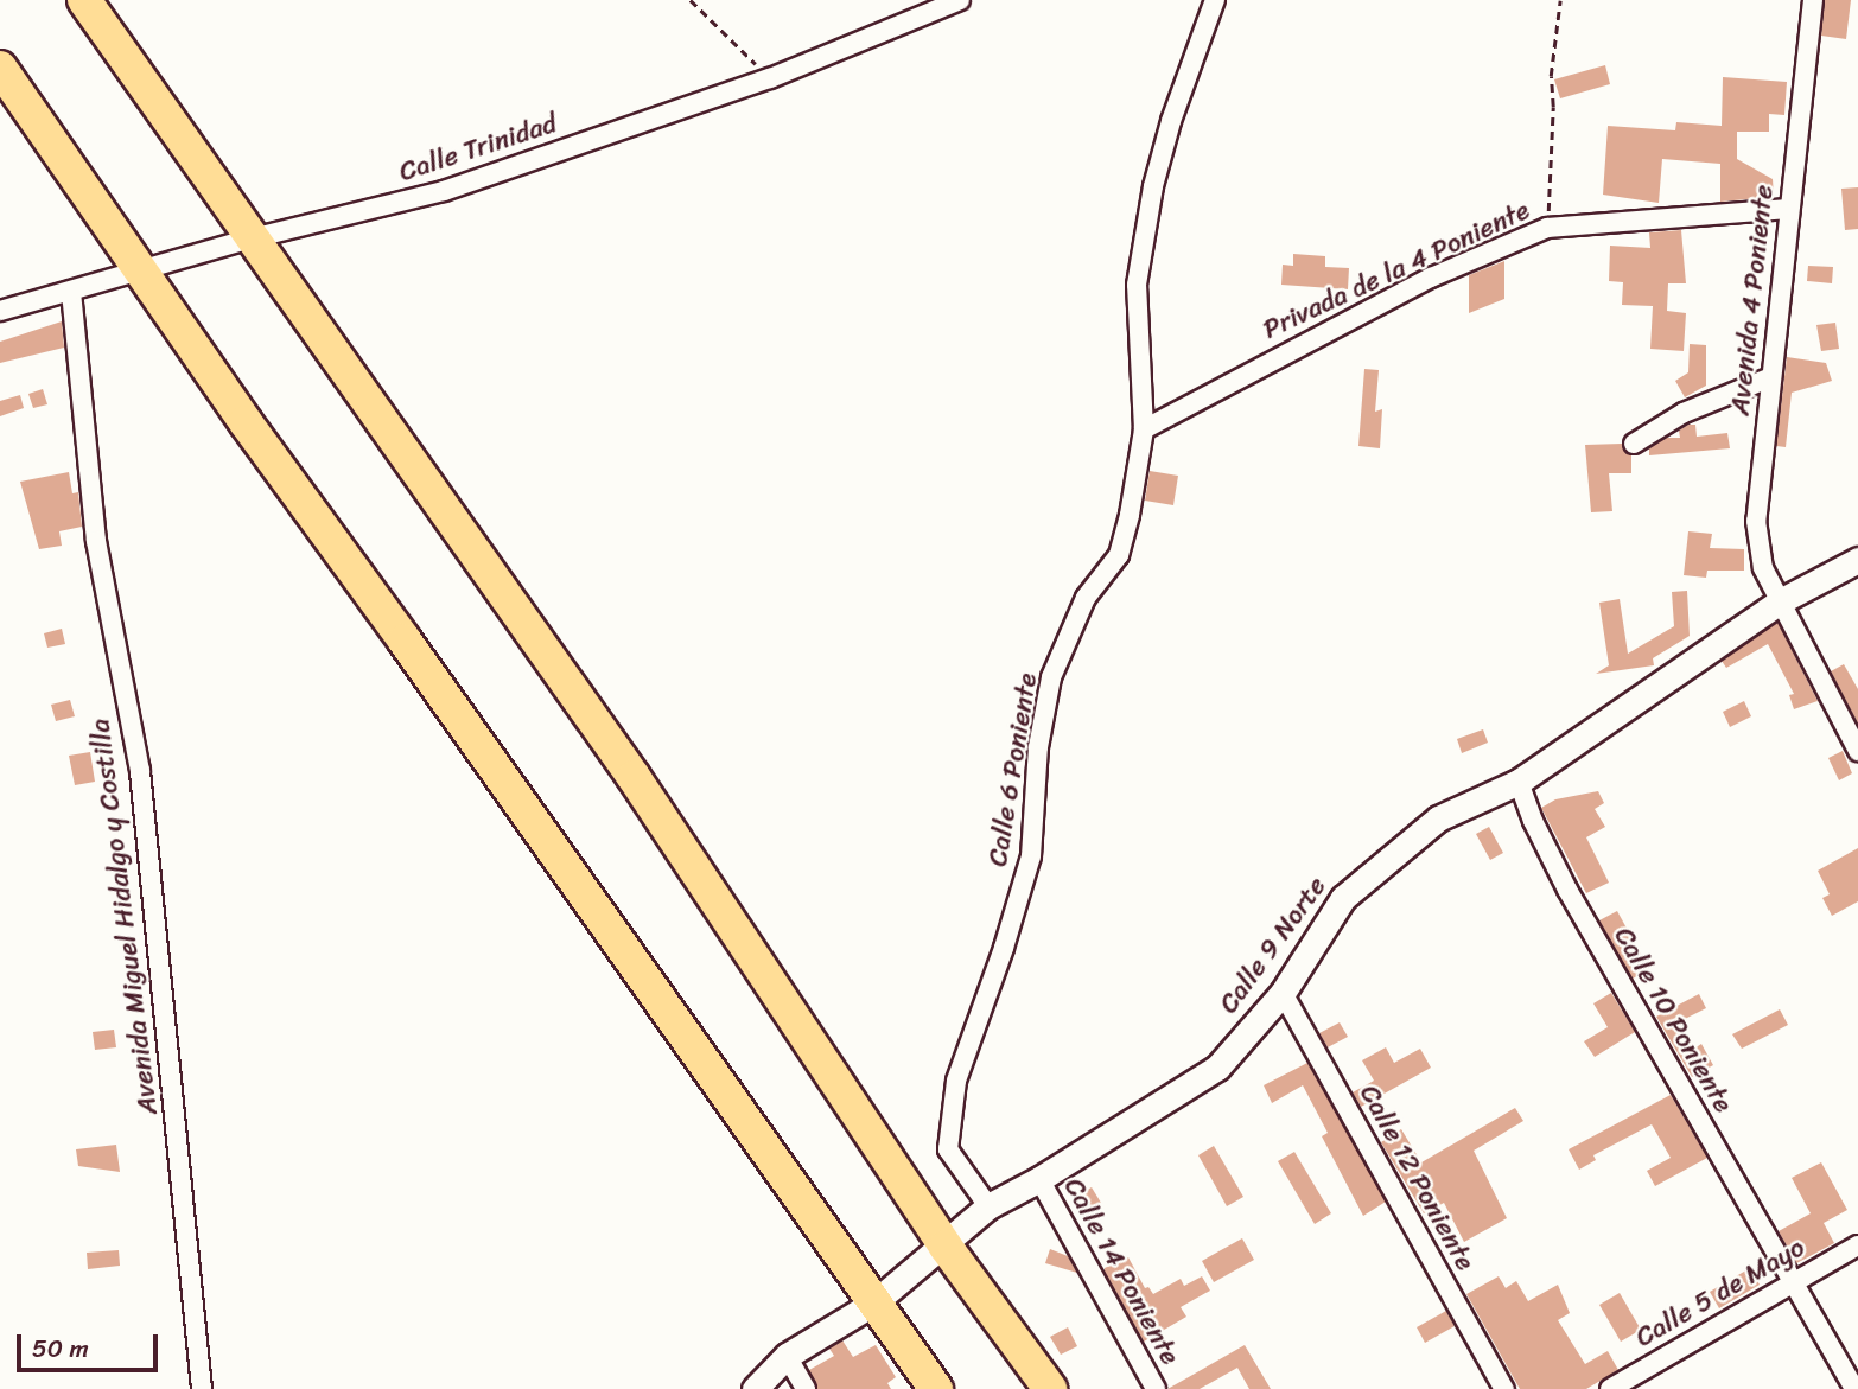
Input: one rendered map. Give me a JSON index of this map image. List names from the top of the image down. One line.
{"streets":{"street":["Calle Trinidad","Privada de la 4 Poniente","Avenida 4 Poniente","Calle 6 Poniente","Avenida Miguel Hidalgo y Costilla","Calle 9 Norte","Calle 10 Poniente","Calle 12 Poniente","Calle 14 Poniente","Calle 5 de Mayo"]},"crossings":[["Calle Trinidad","Avenida Miguel Hidalgo y Costilla"],["Privada de la 4 Poniente","Avenida 4 Poniente"],["Privada de la 4 Poniente","Calle 6 Poniente"],["Avenida 4 Poniente","Calle 9 Norte"],["Calle 6 Poniente","Calle 9 Norte"],["Calle 9 Norte","Calle 10 Poniente"],["Calle 9 Norte","Calle 12 Poniente"],["Calle 9 Norte","Calle 14 Poniente"],["Calle 10 Poniente","Calle 5 de Mayo"]],"scale_bar":"50 m"}
